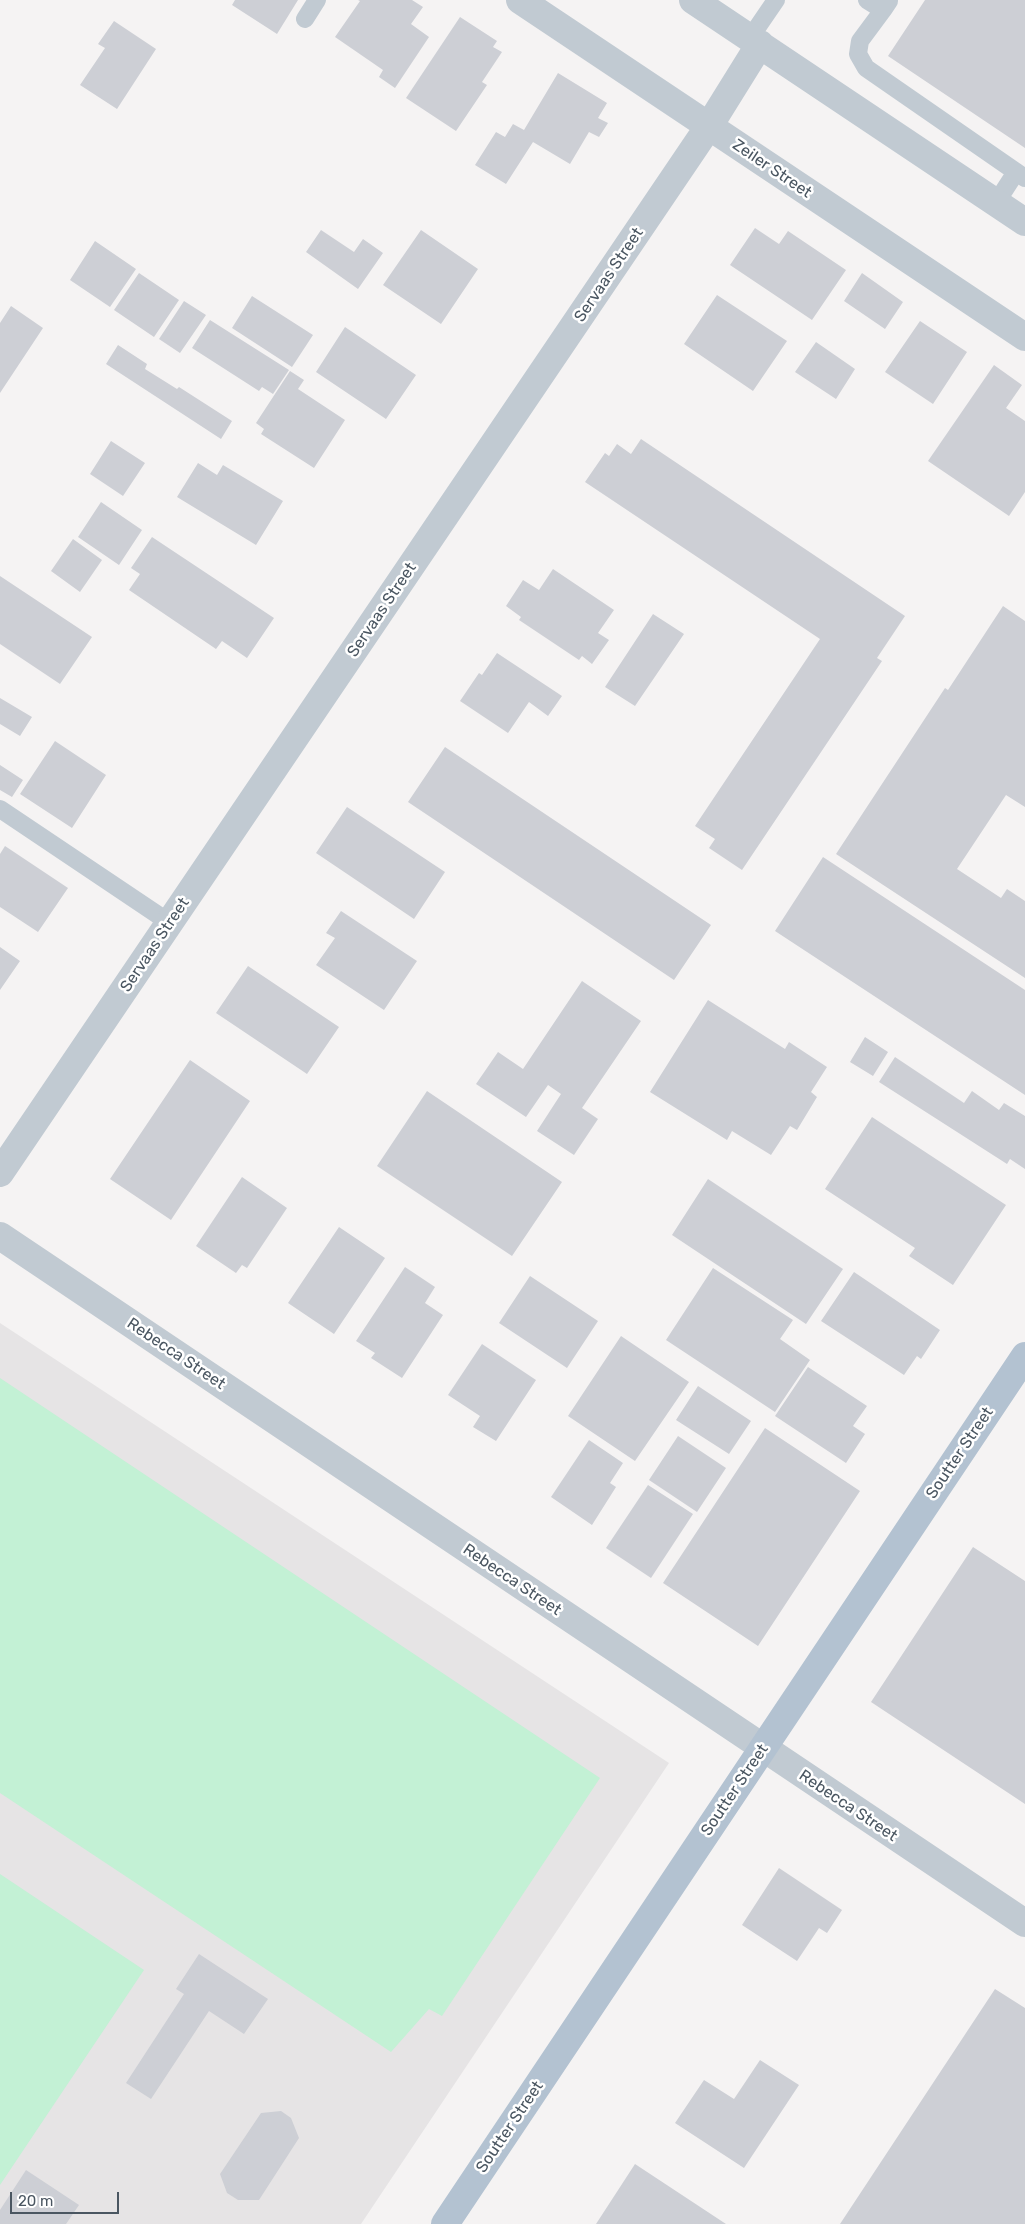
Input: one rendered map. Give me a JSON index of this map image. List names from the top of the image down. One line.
{"streets":{"main road":["Soutter Street"],"street":["Zeiler Street","Servaas Street","Rebecca Street"]},"crossings":[["Zeiler Street","Servaas Street"],["Rebecca Street","Soutter Street"]],"scale_bar":"20 m"}
